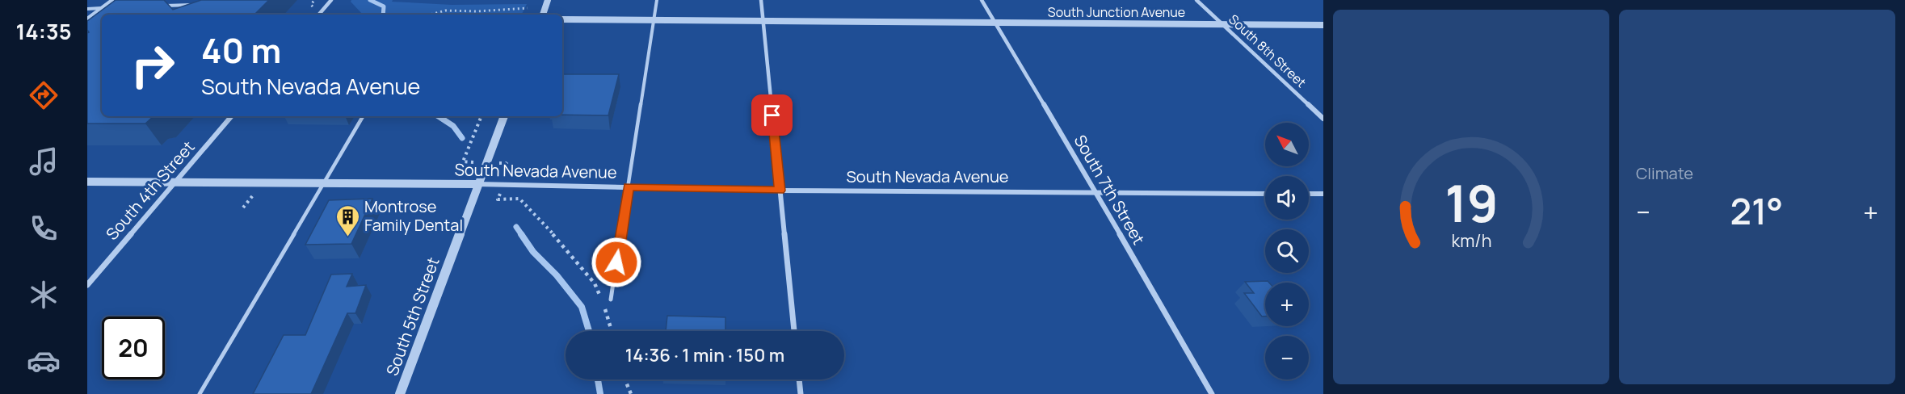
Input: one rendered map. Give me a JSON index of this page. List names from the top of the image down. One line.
{"streets":{"street":["South Junction Avenue","South 8th Street","South Nevada Avenue","South 7th Street","South 4th Street","South 5th Street"]},"crossings":[["South Junction Avenue","South 8th Street"],["South Junction Avenue","South 7th Street"],["South Nevada Avenue","South 7th Street"],["South Nevada Avenue","South 4th Street"],["South Nevada Avenue","South 5th Street"]],"places":{"building":["Montrose Family Dental"]},"north":"top left","page":{"tabs":"14:35","tile":"Climate","turn":["40 m","South Nevada Avenue"],"map_buttons":["+","−"],"heat":["−","21°","+"],"limit":"20","trip":"14:36 · 1 min · 150 m","gauge":["19","km/h"]}}
